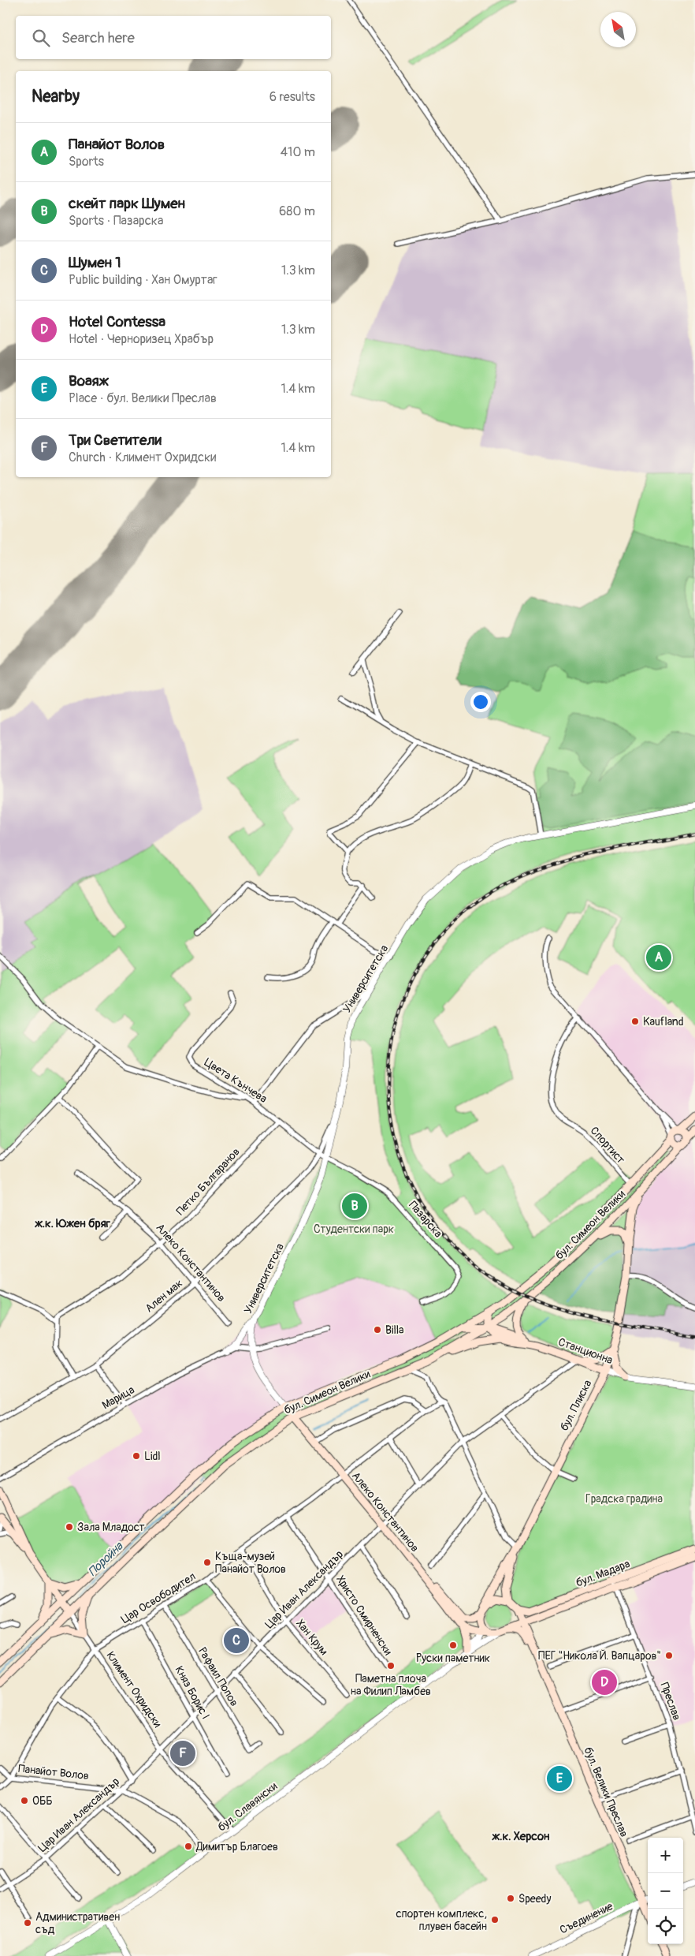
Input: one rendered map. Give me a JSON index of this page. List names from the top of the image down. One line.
{"streets":{"main road":["бул. Симеон Велики","Алеко Константинов","Станционна","бул. Плиска","бул. Мадара","Климент Охридски","бул. Велики Преслав"],"street":["Университетска","Цвета Кънчева","Спортист","Петко Българанов","Пазарска","Ален мак","Марица","Цар Иван Александър","Цар Освободител","Христо Смирненски","Хан Крум","Рафаил Попов","Княз Борис I","Преслав","Панайот Волов","бул. Славянски","Съединение"]},"crossings":[["Университетска","Цвета Кънчева"],["Университетска","Пазарска"],["Университетска","Ален мак"],["Университетска","Марица"],["Цвета Кънчева","Петко Българанов"],["Цвета Кънчева","Пазарска"],["Цвета Кънчева","Ален мак"],["Спортист","бул. Симеон Велики"],["Петко Българанов","Алеко Константинов"],["бул. Симеон Велики","Алеко Константинов"],["бул. Симеон Велики","Станционна"],["бул. Симеон Велики","Климент Охридски"],["Алеко Константинов","Ален мак"],["Алеко Константинов","бул. Плиска"],["Алеко Константинов","бул. Мадара"],["Алеко Константинов","Цар Иван Александър"],["Алеко Константинов","Цар Освободител"],["Алеко Константинов","бул. Велики Преслав"],["Алеко Константинов","бул. Славянски"],["Станционна","бул. Плиска"],["Станционна","Цар Иван Александър"],["бул. Плиска","бул. Мадара"],["бул. Плиска","бул. Велики Преслав"],["бул. Плиска","бул. Славянски"],["бул. Мадара","Преслав"],["бул. Мадара","бул. Велики Преслав"],["бул. Мадара","бул. Славянски"],["Цар Иван Александър","Христо Смирненски"],["Цар Иван Александър","Хан Крум"],["Цар Иван Александър","Рафаил Попов"],["Цар Иван Александър","Климент Охридски"],["Цар Иван Александър","Княз Борис I"],["Цар Иван Александър","Панайот Волов"],["Цар Освободител","Христо Смирненски"],["Цар Освободител","Хан Крум"],["Цар Освободител","Рафаил Попов"],["Цар Освободител","Климент Охридски"],["Цар Освободител","Княз Борис I"],["Цар Освободител","Панайот Волов"],["Климент Охридски","бул. Славянски"],["Панайот Волов","бул. Славянски"],["бул. Велики Преслав","бул. Славянски"],["бул. Велики Преслав","Съединение"]],"districts":["ж.к. Южен бряг","ж.к. Херсон"],"water":["Поройна"],"parks":["Студентски парк","Градска градина"],"places":["Kaufland","Billa","Lidl","Зала Младост","Къща-музей Панайот Волов","Руски паметник","ПЕГ \"Никола Й. Вапцаров\"","Паметна плоча на Филип Ламбев","ОББ","Димитър Благоев","Speedy","спортен комплекс, плувен басейн","Административен съд"],"north":"top left","page":{"search":"Search here","heading":["Nearby","6 results"],"list":[{"mark":"A","name":"Панайот Волов","note":"Sports","value":"410 m"},{"mark":"B","name":"скейт парк Шумен","note":"Sports · Пазарска","value":"680 m"},{"mark":"C","name":"Шумен 1","note":"Public building · Хан Омуртаг","value":"1.3 km"},{"mark":"D","name":"Hotel Contessa","note":"Hotel · Черноризец Храбър","value":"1.3 km"},{"mark":"E","name":"Воаяж","note":"Place · бул. Велики Преслав","value":"1.4 km"},{"mark":"F","name":"Три Светители","note":"Church · Климент Охридски","value":"1.4 km"}],"pins":["A","B","C","D","F","E"],"map_buttons":["+","−"]}}
